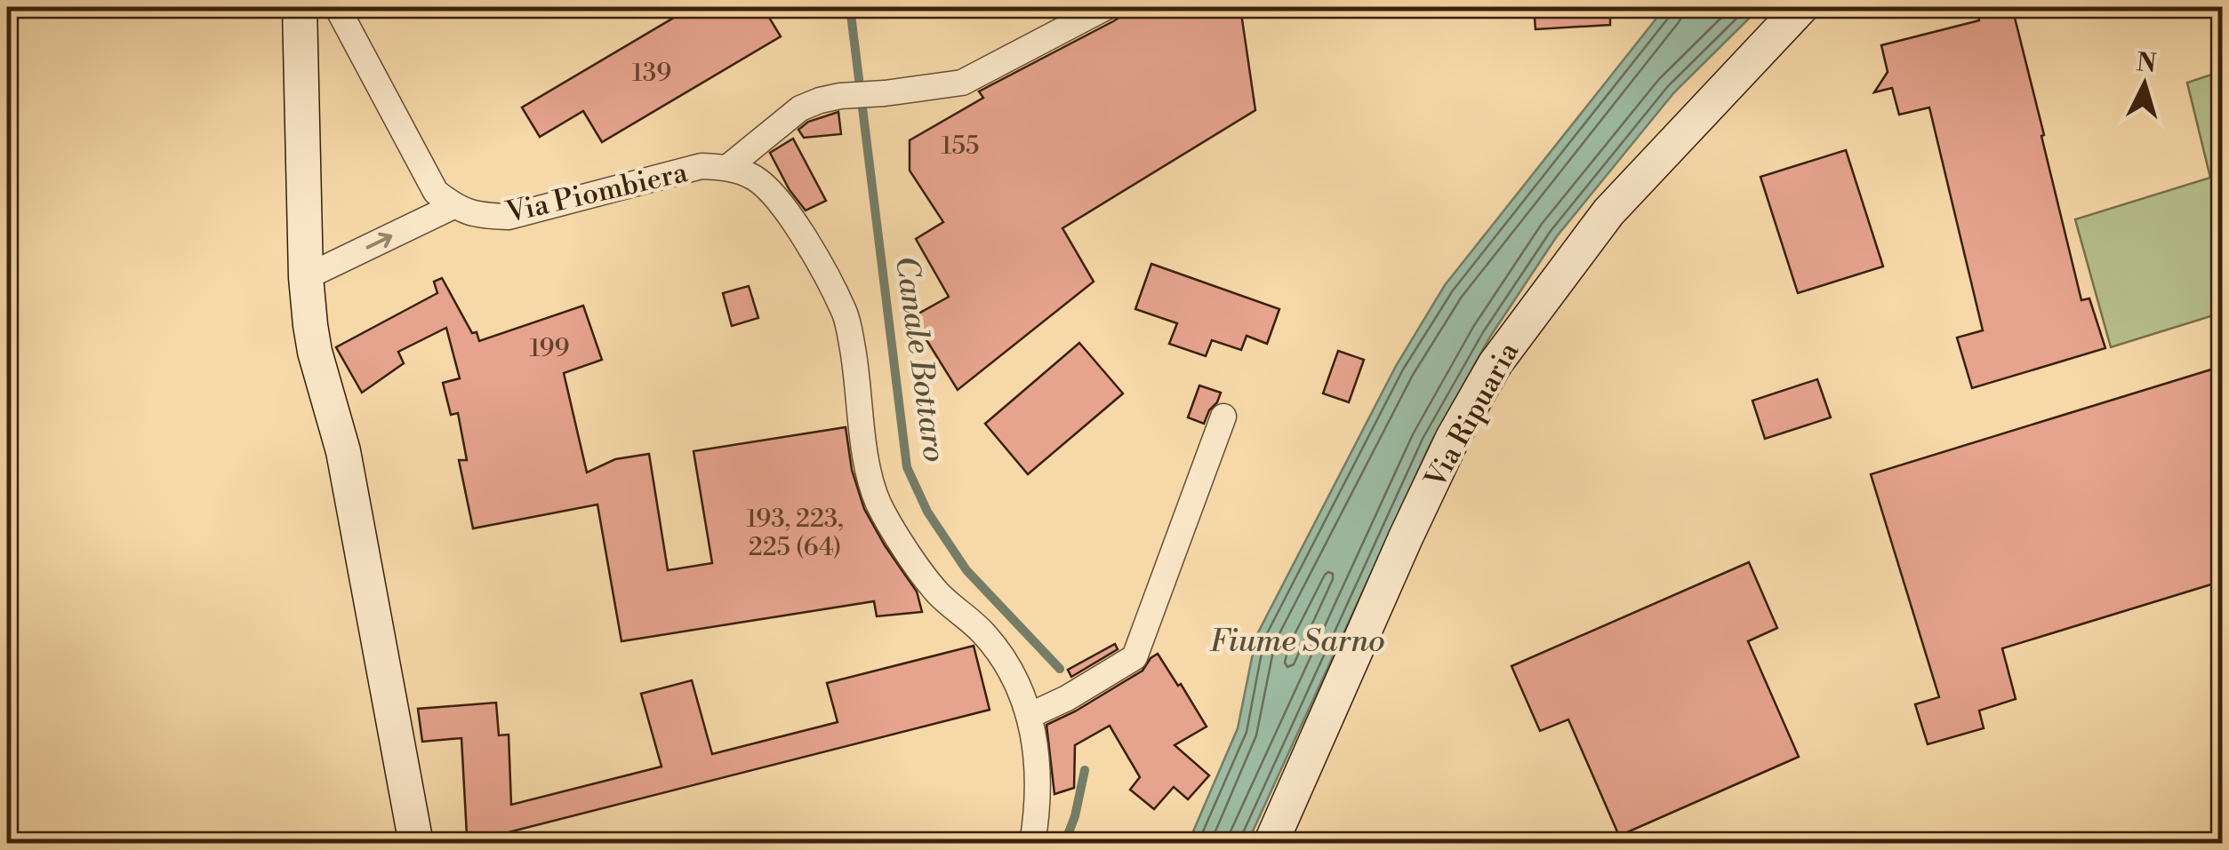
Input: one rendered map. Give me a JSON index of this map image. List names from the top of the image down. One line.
{"streets":{"street":["Via Piombiera","Via Ripuaria"]},"water":["Canale Bottaro","Fiume Sarno"],"house_numbers":["139","155","199","193, 223, 225 (64)"],"north":"top"}
